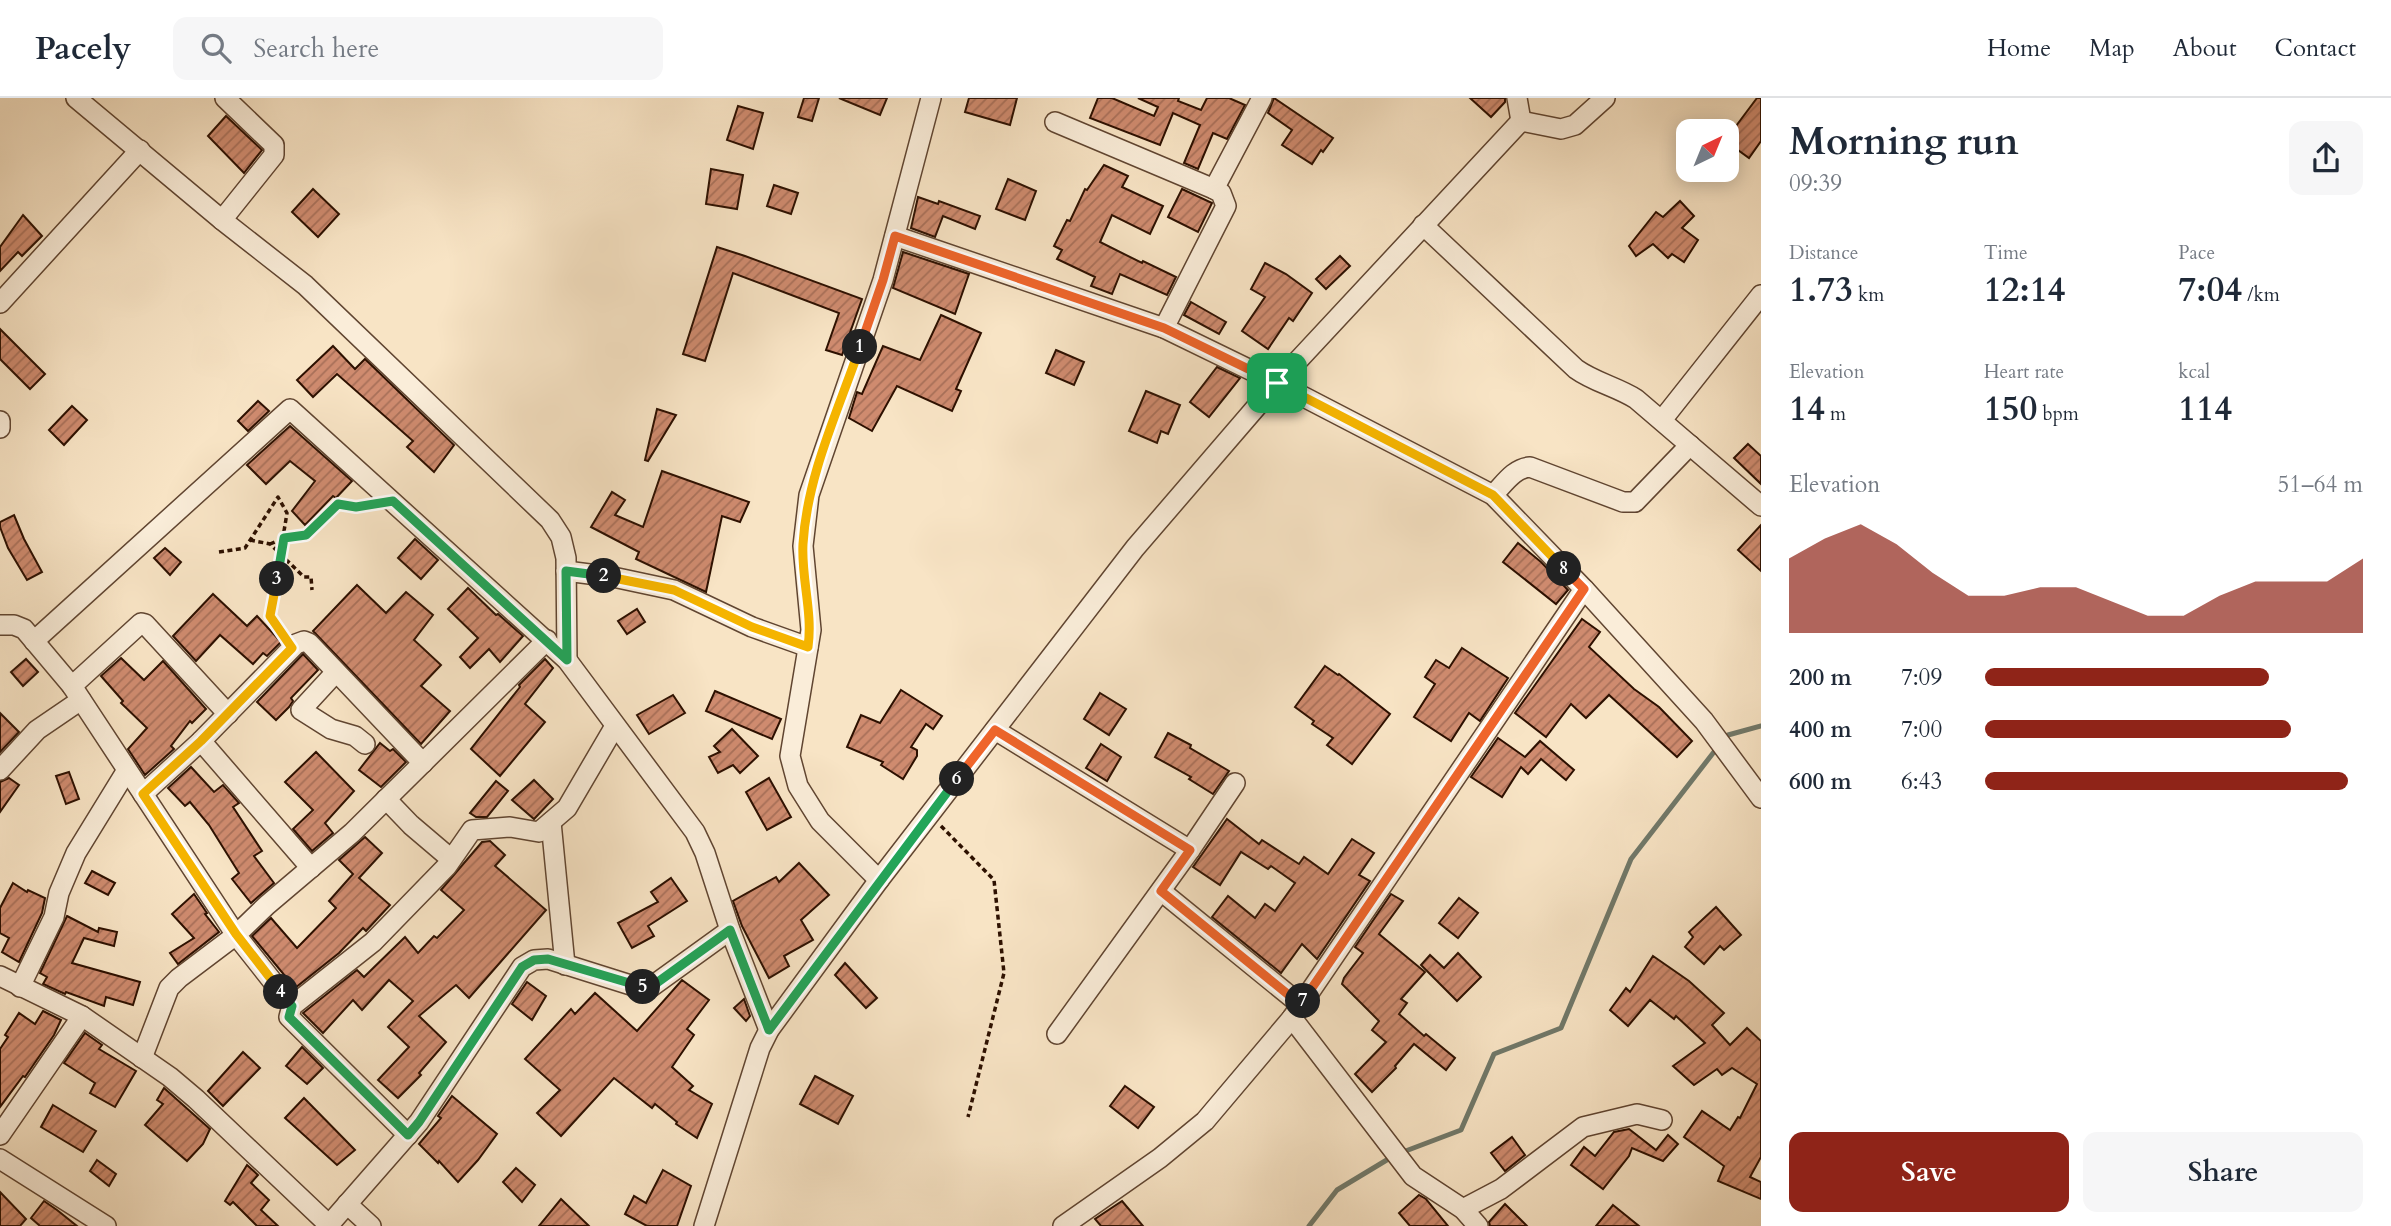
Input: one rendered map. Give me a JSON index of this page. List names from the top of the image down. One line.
{"north":"top right","page":{"header":"Pacely","search":"Search here","nav":["Home","Map","About","Contact"],"heading":["Morning run","09:39"],"stats":[["Distance","1.73 km"],["Time","12:14"],["Pace","7:04 /km"],["Elevation","14 m"],["Heart rate","150 bpm"],["kcal","114"]],"pins":["1","8","2","3","6","5","4","7"],"chart":["Elevation","51–64 m"],"list":[{"name":"200 m","note":"7:09"},{"name":"400 m","note":"7:00"},{"name":"600 m","note":"6:43"}],"buttons":["Save","Share"]}}
